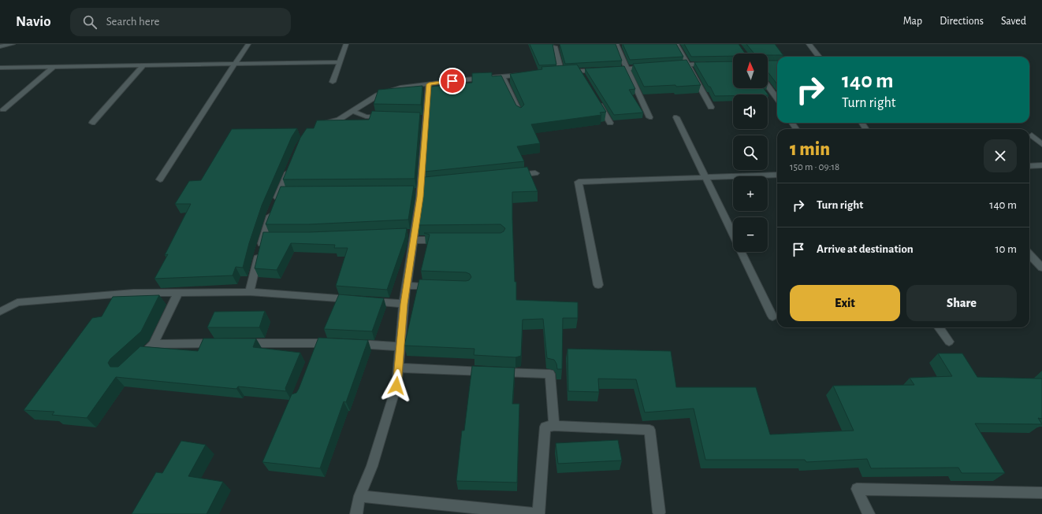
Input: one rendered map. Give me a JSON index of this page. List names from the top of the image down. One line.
{"north":"top","page":{"header":"Navio","search":"Search here","nav":["Map","Directions","Saved"],"map_buttons":["+","−"],"turn":["140 m","Turn right"],"heading":["1 min","150 m · 09:18"],"list":[{"name":"Turn right","value":"140 m"},{"name":"Arrive at destination","value":"10 m"}],"buttons":["Exit","Share"]}}
